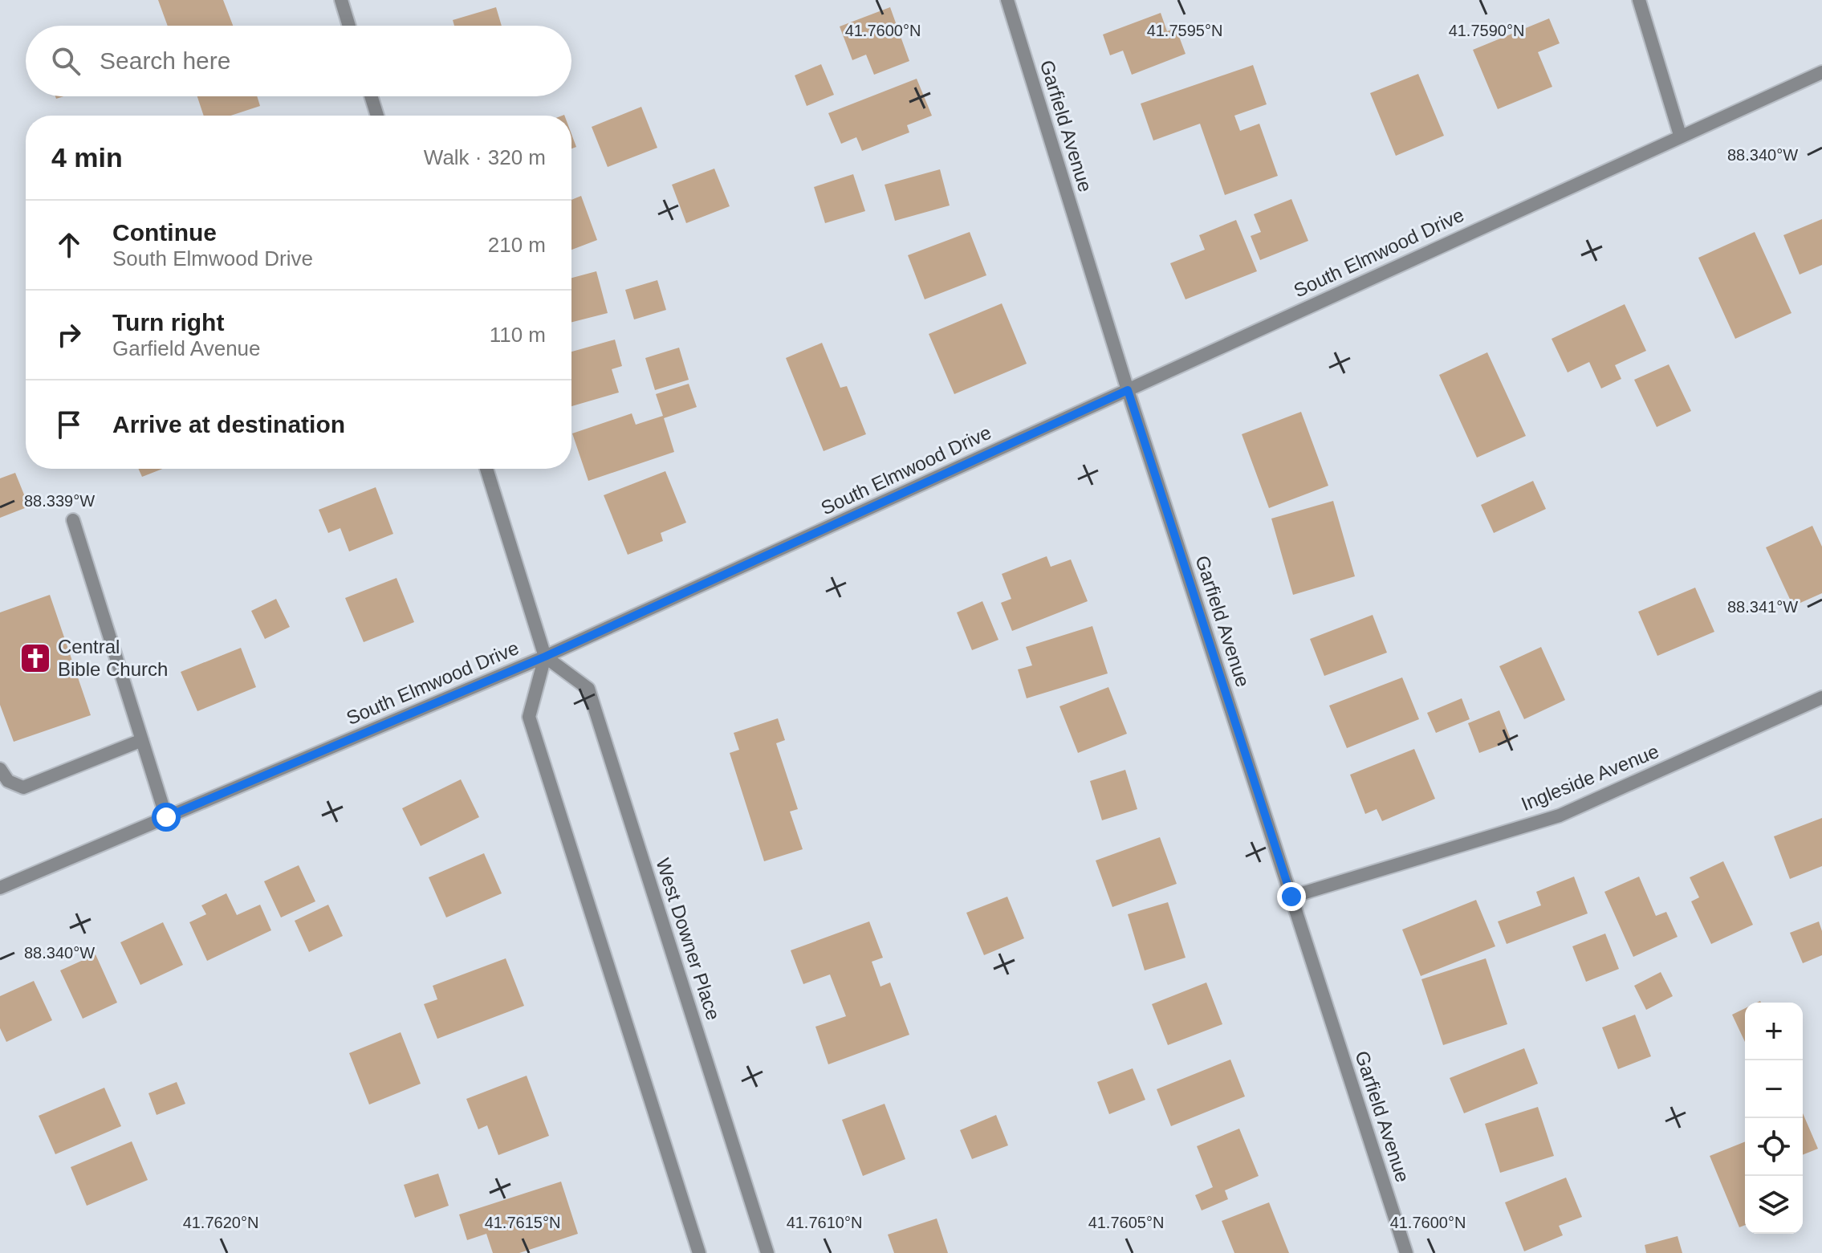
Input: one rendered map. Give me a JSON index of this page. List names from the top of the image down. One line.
{"streets":{"street":["Garfield Avenue","South Elmwood Drive","Ingleside Avenue","West Downer Place"]},"crossings":[["Garfield Avenue","South Elmwood Drive"],["Garfield Avenue","Ingleside Avenue"],["South Elmwood Drive","West Downer Place"]],"places":{"church":["Central Bible Church"]},"page":{"search":"Search here","heading":["4 min","Walk · 320 m"],"list":[["Continue","South Elmwood Drive","210 m"],["Turn right","Garfield Avenue","110 m"],"Arrive at destination"],"map_buttons":["+","−"]},"coordinates":["41.7600°N","41.7595°N","41.7590°N","88.340°W","88.339°W","88.341°W","41.7620°N","41.7615°N","41.7610°N","41.7605°N"]}
